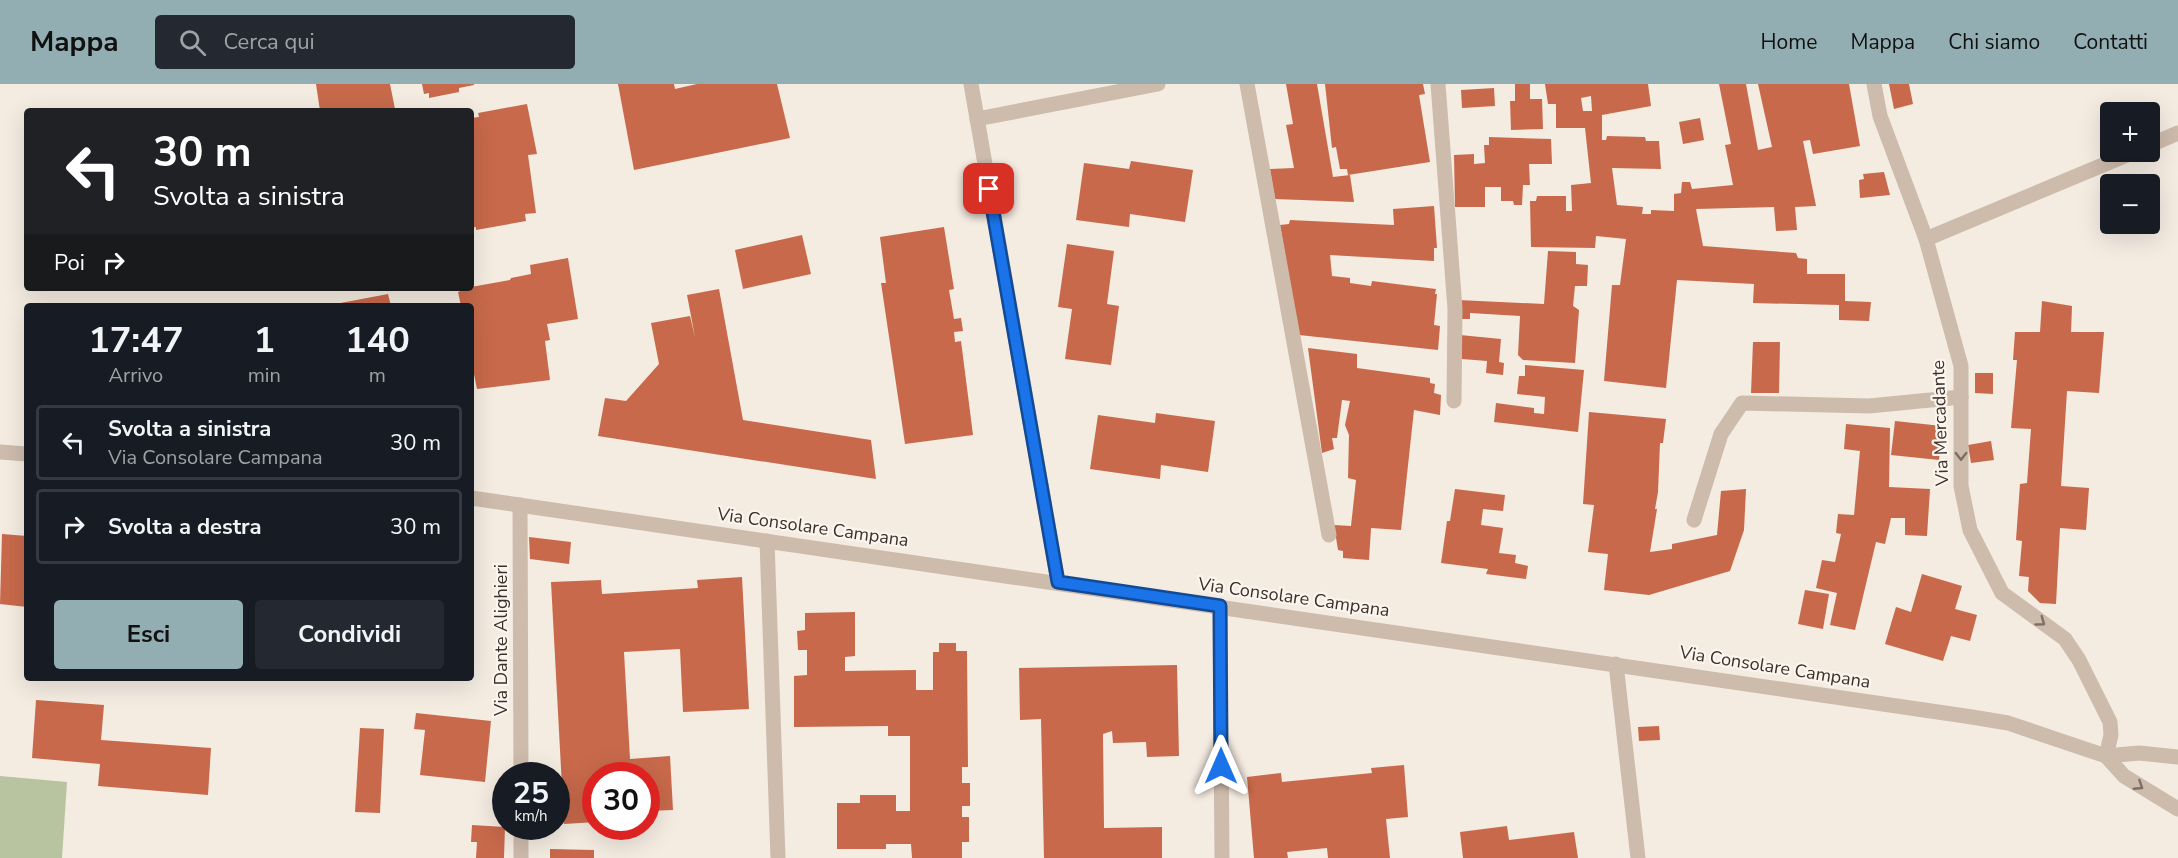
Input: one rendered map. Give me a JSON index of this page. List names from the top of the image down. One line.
{"streets":{"street":["Via Mercadante","Via Consolare Campana","Via Dante Alighieri"]},"crossings":[["Via Mercadante","Via Consolare Campana"],["Via Consolare Campana","Via Dante Alighieri"]],"one_way":["Via Mercadante"],"page":{"header":"Mappa","search":"Cerca qui","nav":["Home","Mappa","Chi siamo","Contatti"],"map_buttons":["+","−"],"turn":["30 m","Svolta a sinistra"],"then":"Poi","eta":["17:47","Arrivo","1","min","140","m"],"list":[{"name":"Svolta a sinistra","note":"Via Consolare Campana","value":"30 m"},{"name":"Svolta a destra","value":"30 m"}],"buttons":["Esci","Condividi"],"speed":"25 km/h","limit":"30"}}
